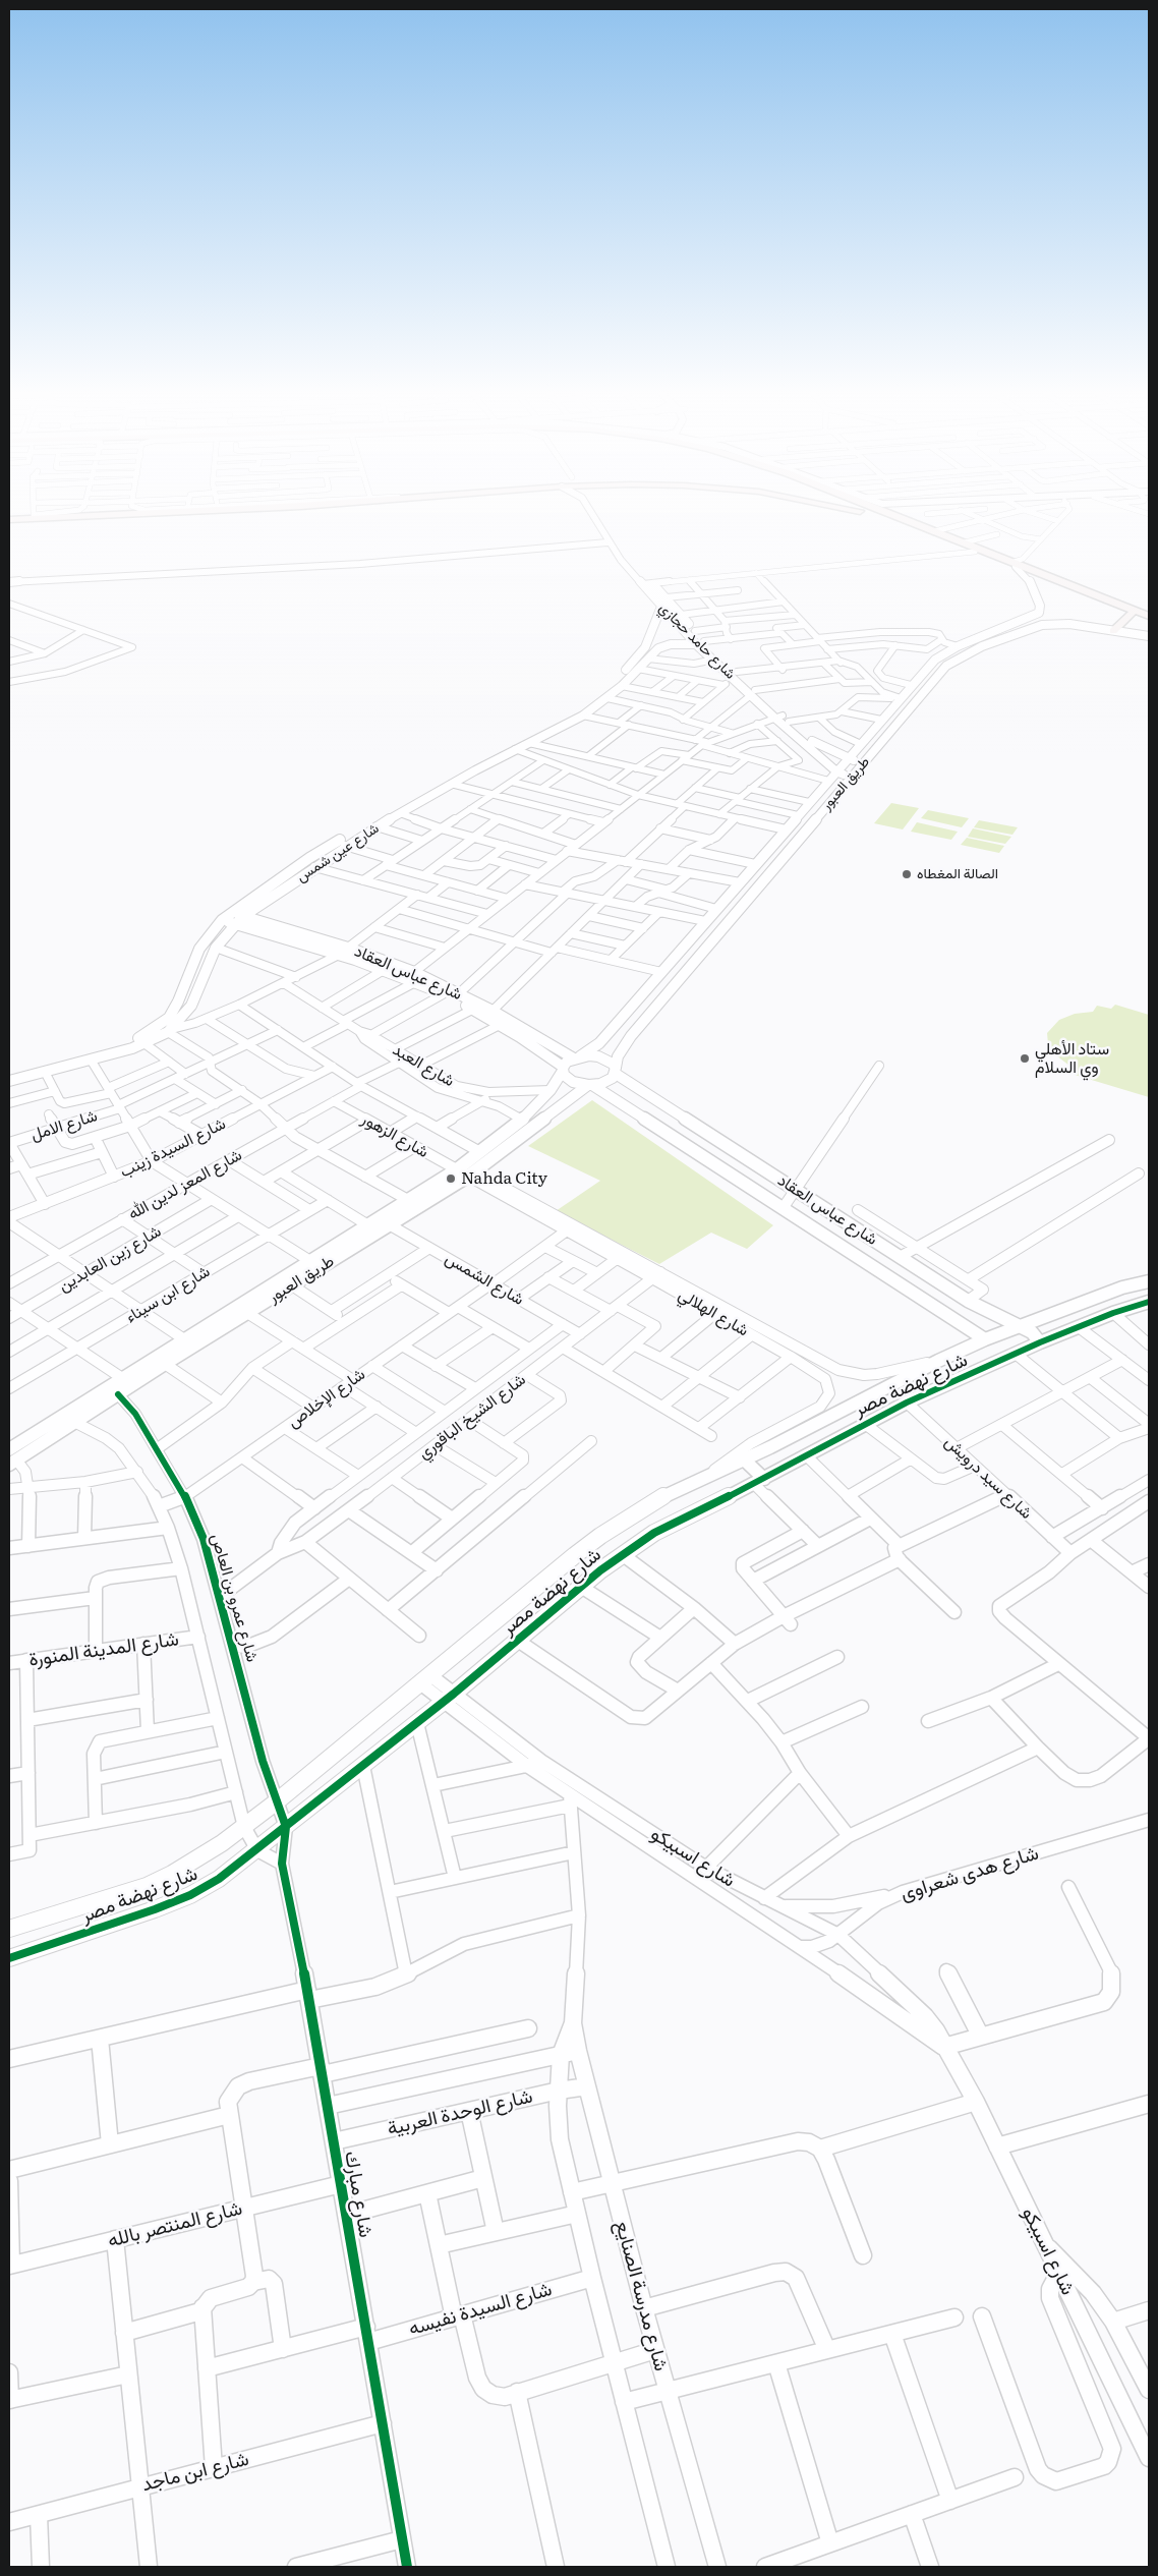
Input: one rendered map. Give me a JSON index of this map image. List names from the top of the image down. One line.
{"streets":{"street":["شارع حامد حجازي","طريق العبور","شارع عين شمس","شارع عباس العقاد","شارع العبد","شارع الامل","شارع الزهور","شارع السيدة زينب","شارع المعز لدين الله","شارع زين العابدين","شارع الشمس","شارع ابن سيناء","شارع الهلالي","شارع نهضة مصر","شارع الإخلاص","شارع الشيخ الباقوري","شارع سيد درويش","شارع عمرو بن العاص","شارع المدينة المنورة","شارع اسبيكو","شارع هدى شعراوى","شارع الوحدة العربية","شارع مبارك","شارع المنتصر بالله","شارع مدرسة الصنايع","شارع السيدة نفيسه","شارع ابن ماجد"]},"crossings":[["شارع حامد حجازي","طريق العبور"],["شارع حامد حجازي","شارع عين شمس"],["طريق العبور","شارع عباس العقاد"],["طريق العبور","شارع العبد"],["طريق العبور","شارع الزهور"],["طريق العبور","شارع الشمس"],["طريق العبور","شارع الهلالي"],["طريق العبور","شارع عمرو بن العاص"],["شارع عين شمس","شارع عباس العقاد"],["شارع عباس العقاد","شارع نهضة مصر"],["شارع العبد","شارع المعز لدين الله"],["شارع الزهور","شارع المعز لدين الله"],["شارع الزهور","شارع الهلالي"],["شارع الشمس","شارع الإخلاص"],["شارع الشمس","شارع الشيخ الباقوري"],["شارع الهلالي","شارع نهضة مصر"],["شارع الهلالي","شارع الإخلاص"],["شارع الهلالي","شارع الشيخ الباقوري"],["شارع نهضة مصر","شارع سيد درويش"],["شارع نهضة مصر","شارع عمرو بن العاص"],["شارع نهضة مصر","شارع اسبيكو"],["شارع نهضة مصر","شارع مبارك"],["شارع الإخلاص","شارع عمرو بن العاص"],["شارع الشيخ الباقوري","شارع عمرو بن العاص"],["شارع عمرو بن العاص","شارع مبارك"],["شارع اسبيكو","شارع هدى شعراوى"],["شارع اسبيكو","شارع مدرسة الصنايع"],["شارع الوحدة العربية","شارع مبارك"],["شارع الوحدة العربية","شارع مدرسة الصنايع"],["شارع مبارك","شارع المنتصر بالله"],["شارع مبارك","شارع السيدة نفيسه"],["شارع مبارك","شارع ابن ماجد"],["شارع مدرسة الصنايع","شارع السيدة نفيسه"]],"places":["الصالة المغطاه","ستاد الأهلي وي السلام","Nahda City"]}
